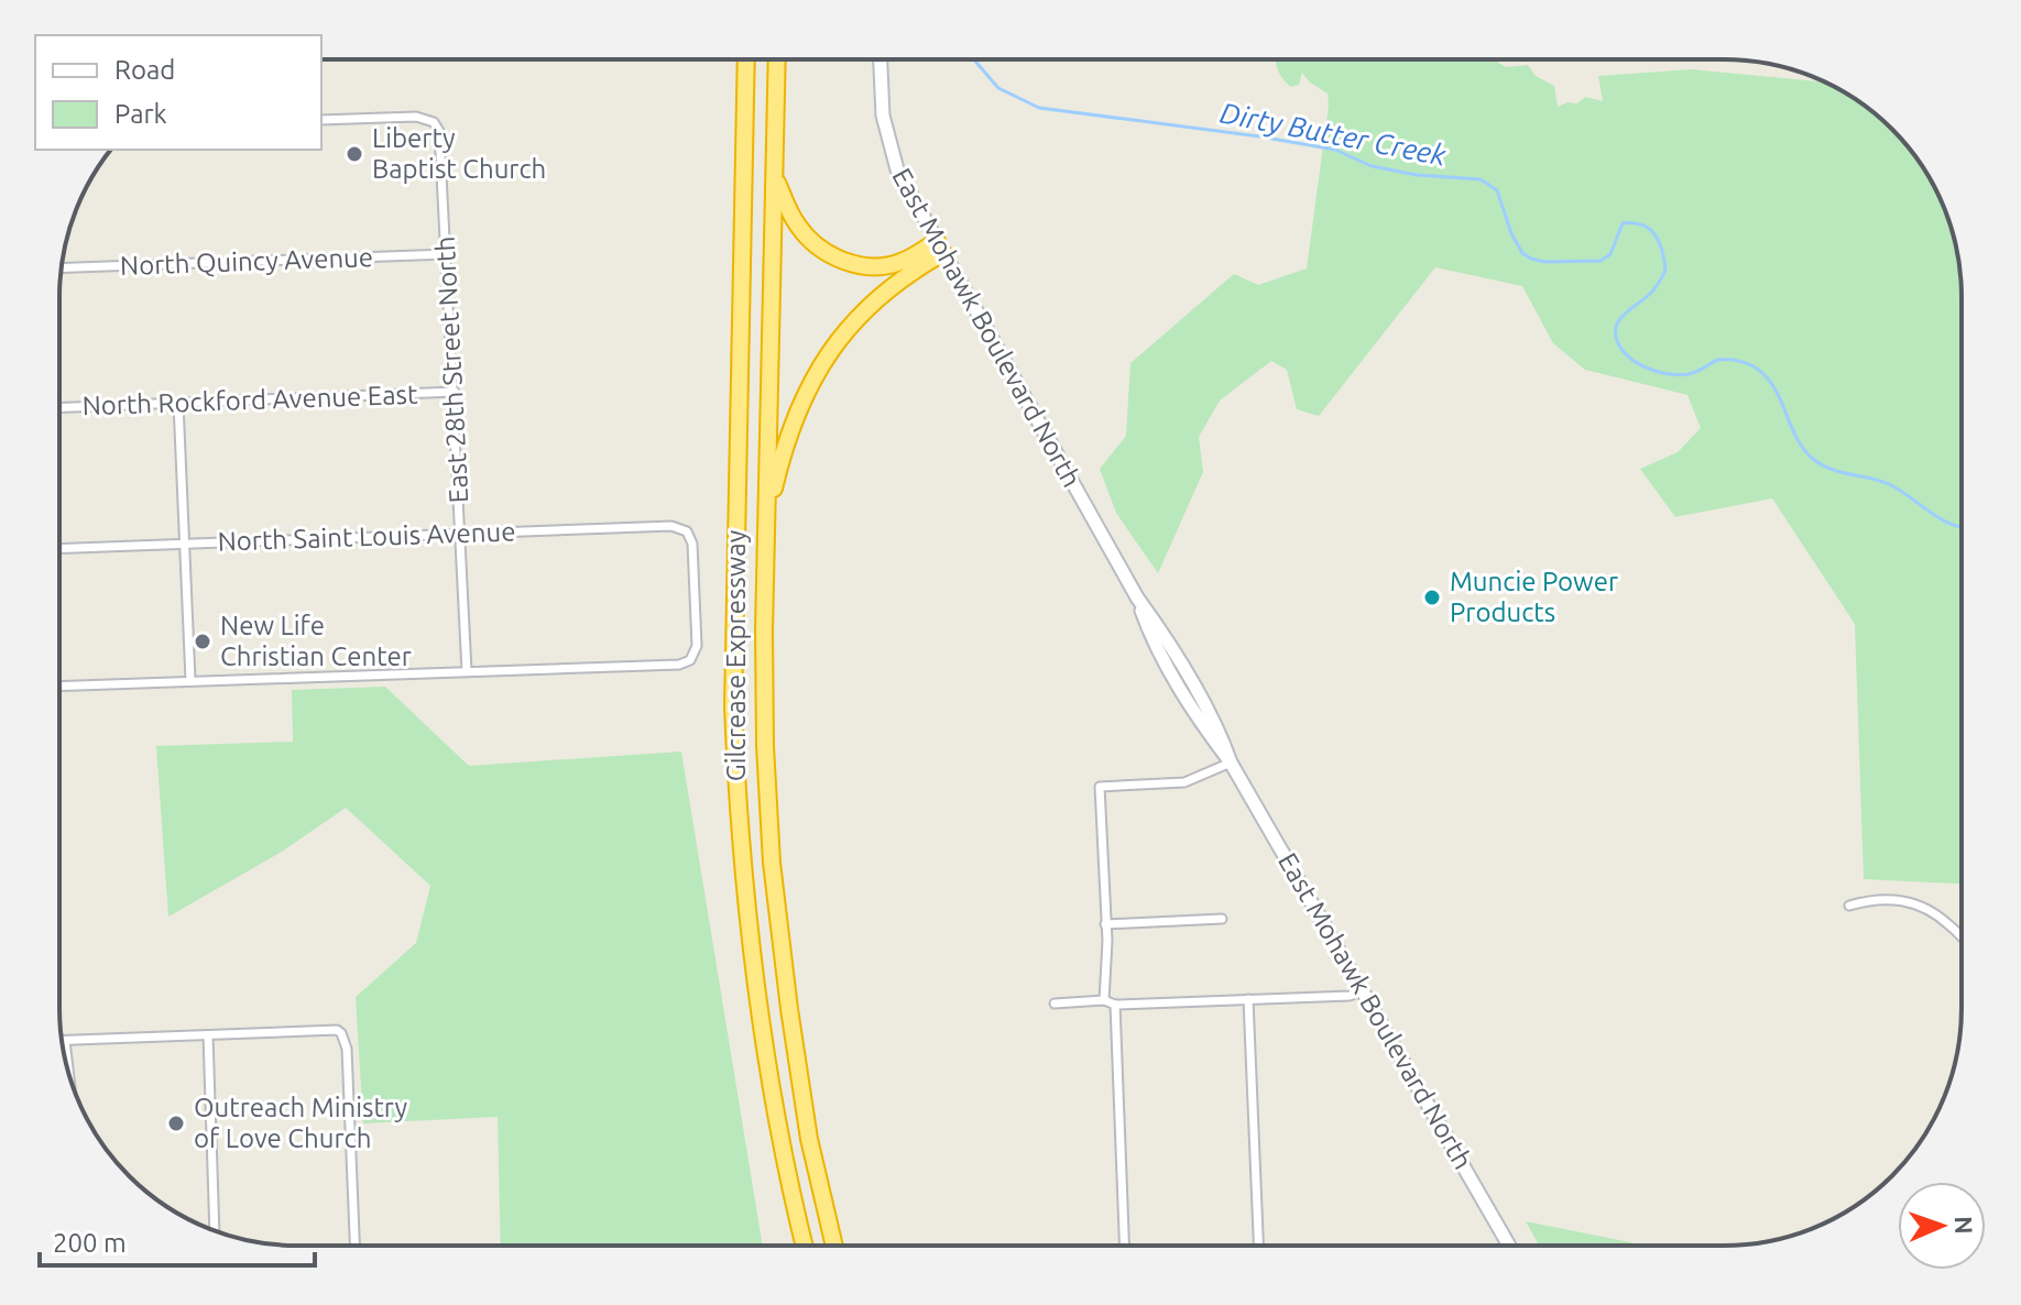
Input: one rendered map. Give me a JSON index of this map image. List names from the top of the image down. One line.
{"streets":{"highway":["Gilcrease Expressway"],"street":["North Quincy Avenue","East Mohawk Boulevard North","East 28th Street North","North Rockford Avenue East","North Saint Louis Avenue"]},"crossings":[["North Quincy Avenue","East 28th Street North"],["East 28th Street North","North Rockford Avenue East"],["East 28th Street North","North Saint Louis Avenue"]],"water":["Dirty Butter Creek"],"places":["Liberty Baptist Church","Muncie Power Products","New Life Christian Center","Outreach Ministry of Love Church"],"legend":["Road","Park"],"scale_bar":"200 m","north":"right"}
